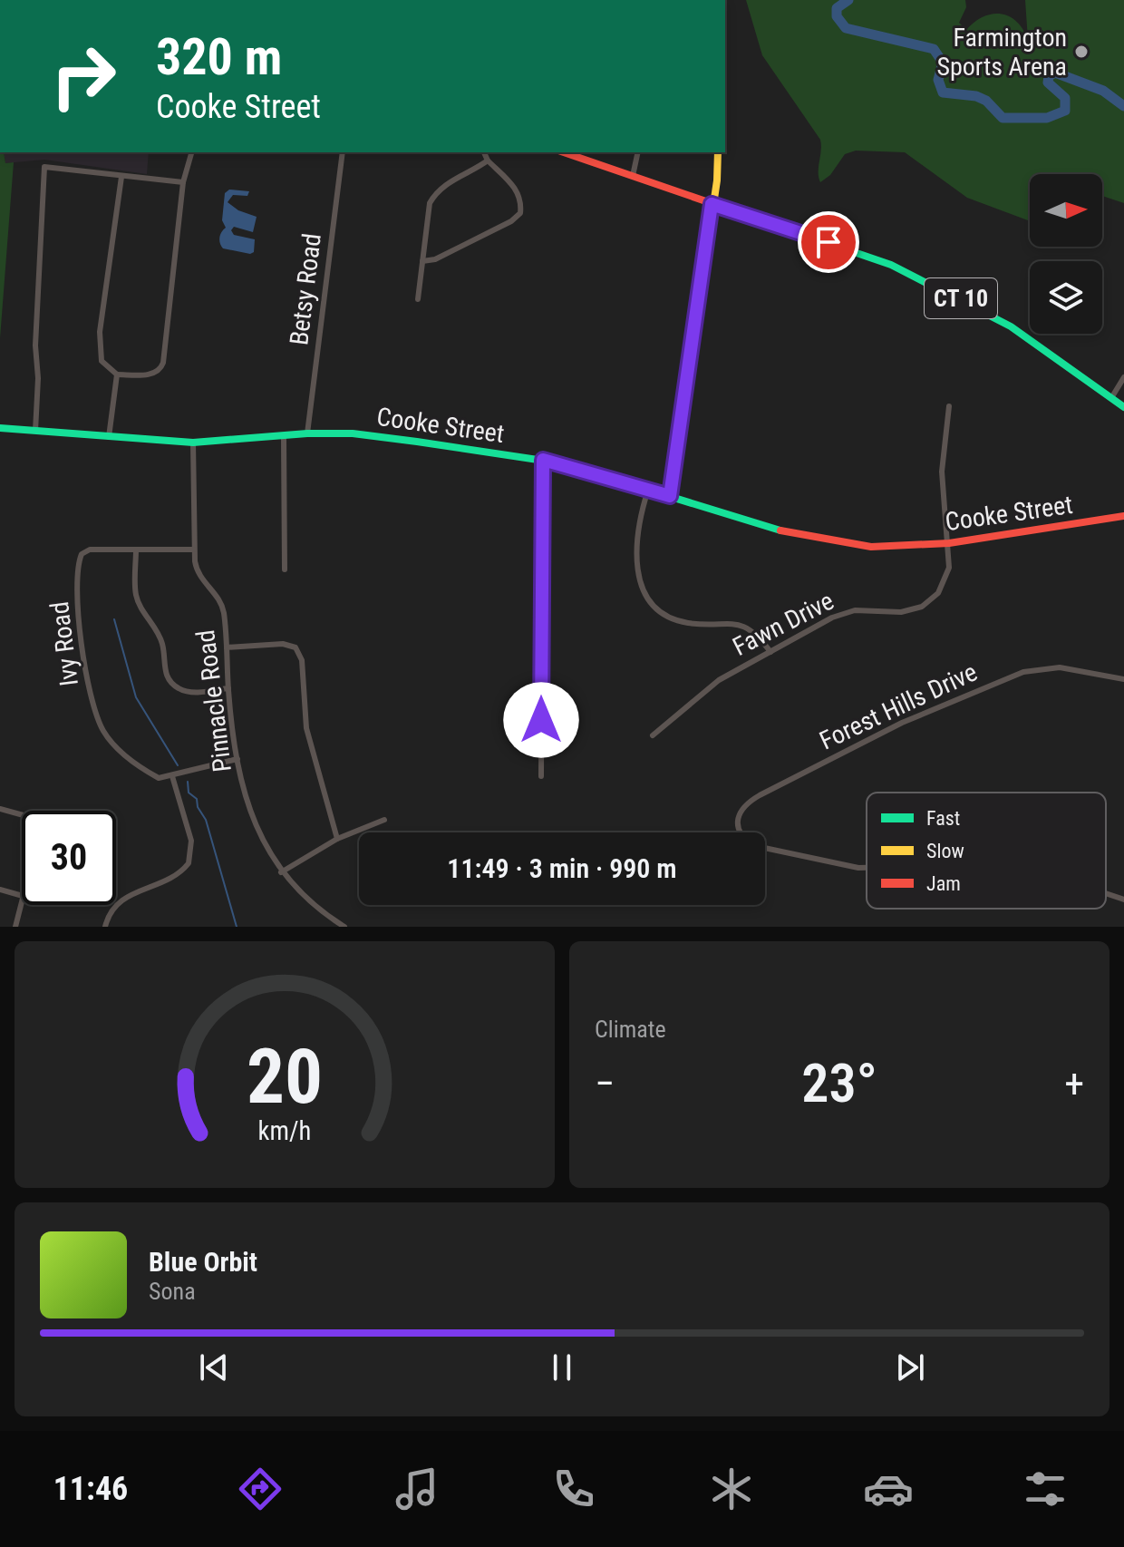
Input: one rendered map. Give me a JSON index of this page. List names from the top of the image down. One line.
{"streets":{"main road":["CT 10","Cooke Street"],"street":["Betsy Road","Fawn Drive","Ivy Road","Pinnacle Road","Forest Hills Drive"]},"crossings":[["Betsy Road","Cooke Street"],["Cooke Street","Fawn Drive"],["Cooke Street","Pinnacle Road"],["Ivy Road","Pinnacle Road"]],"places":["Farmington Sports Arena"],"legend":["Fast","Slow","Jam"],"north":"right","page":{"turn":["320 m","Cooke Street"],"limit":"30","trip":"11:49 · 3 min · 990 m","tile":"Climate","heat":["−","23°","+"],"song":["Blue Orbit","Sona"],"tabs":"11:46","gauge":["20","km/h"]}}
